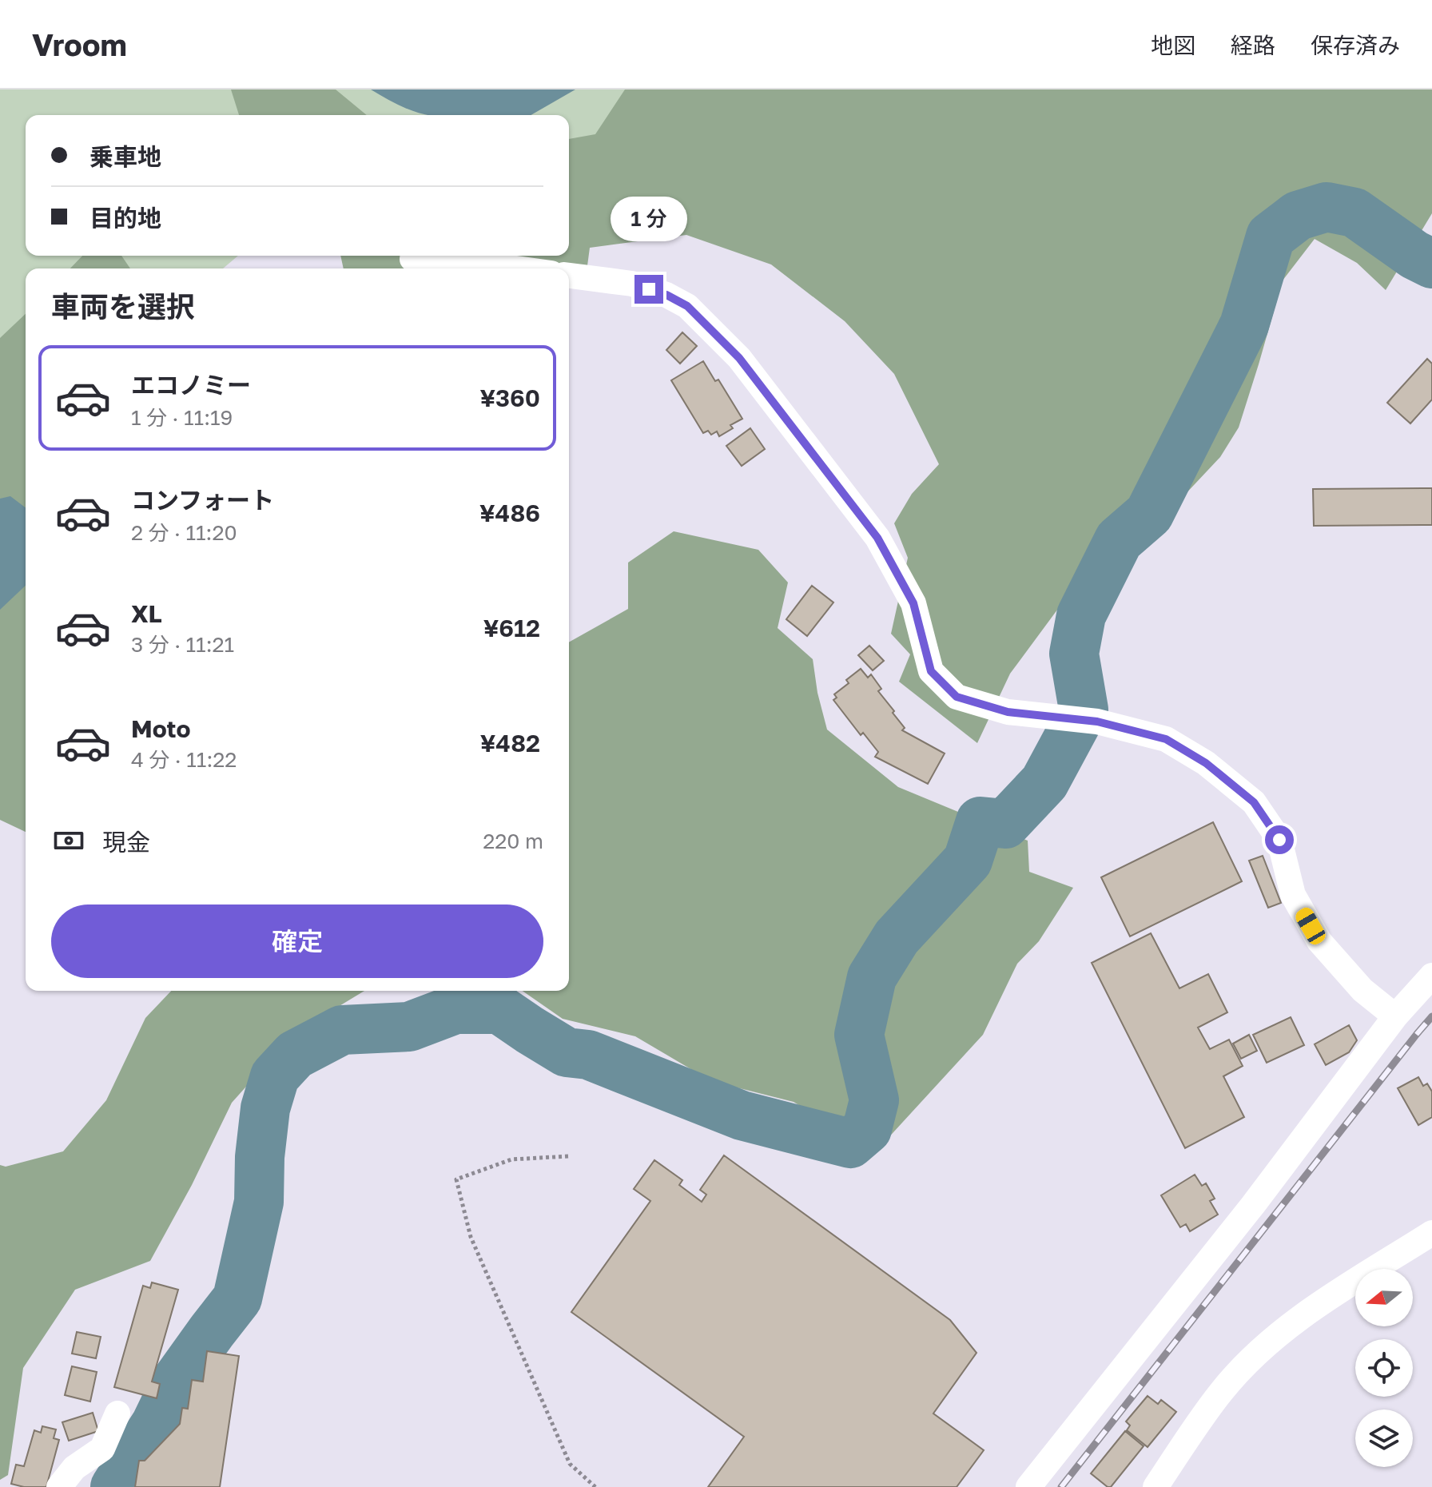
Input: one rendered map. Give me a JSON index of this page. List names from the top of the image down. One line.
{"north":"left","page":{"header":"Vroom","nav":["地図","経路","保存済み"],"banner":["乗車地","目的地"],"bubble":"1 分","heading":"車両を選択","list":[{"name":"エコノミー","note":"1 分 · 11:19","value":"¥360"},{"name":"コンフォート","note":"2 分 · 11:20","value":"¥486"},{"name":"XL","note":"3 分 · 11:21","value":"¥612"},{"name":"Moto","note":"4 分 · 11:22","value":"¥482"}],"pay":["現金","220 m"],"buttons":"確定"}}
